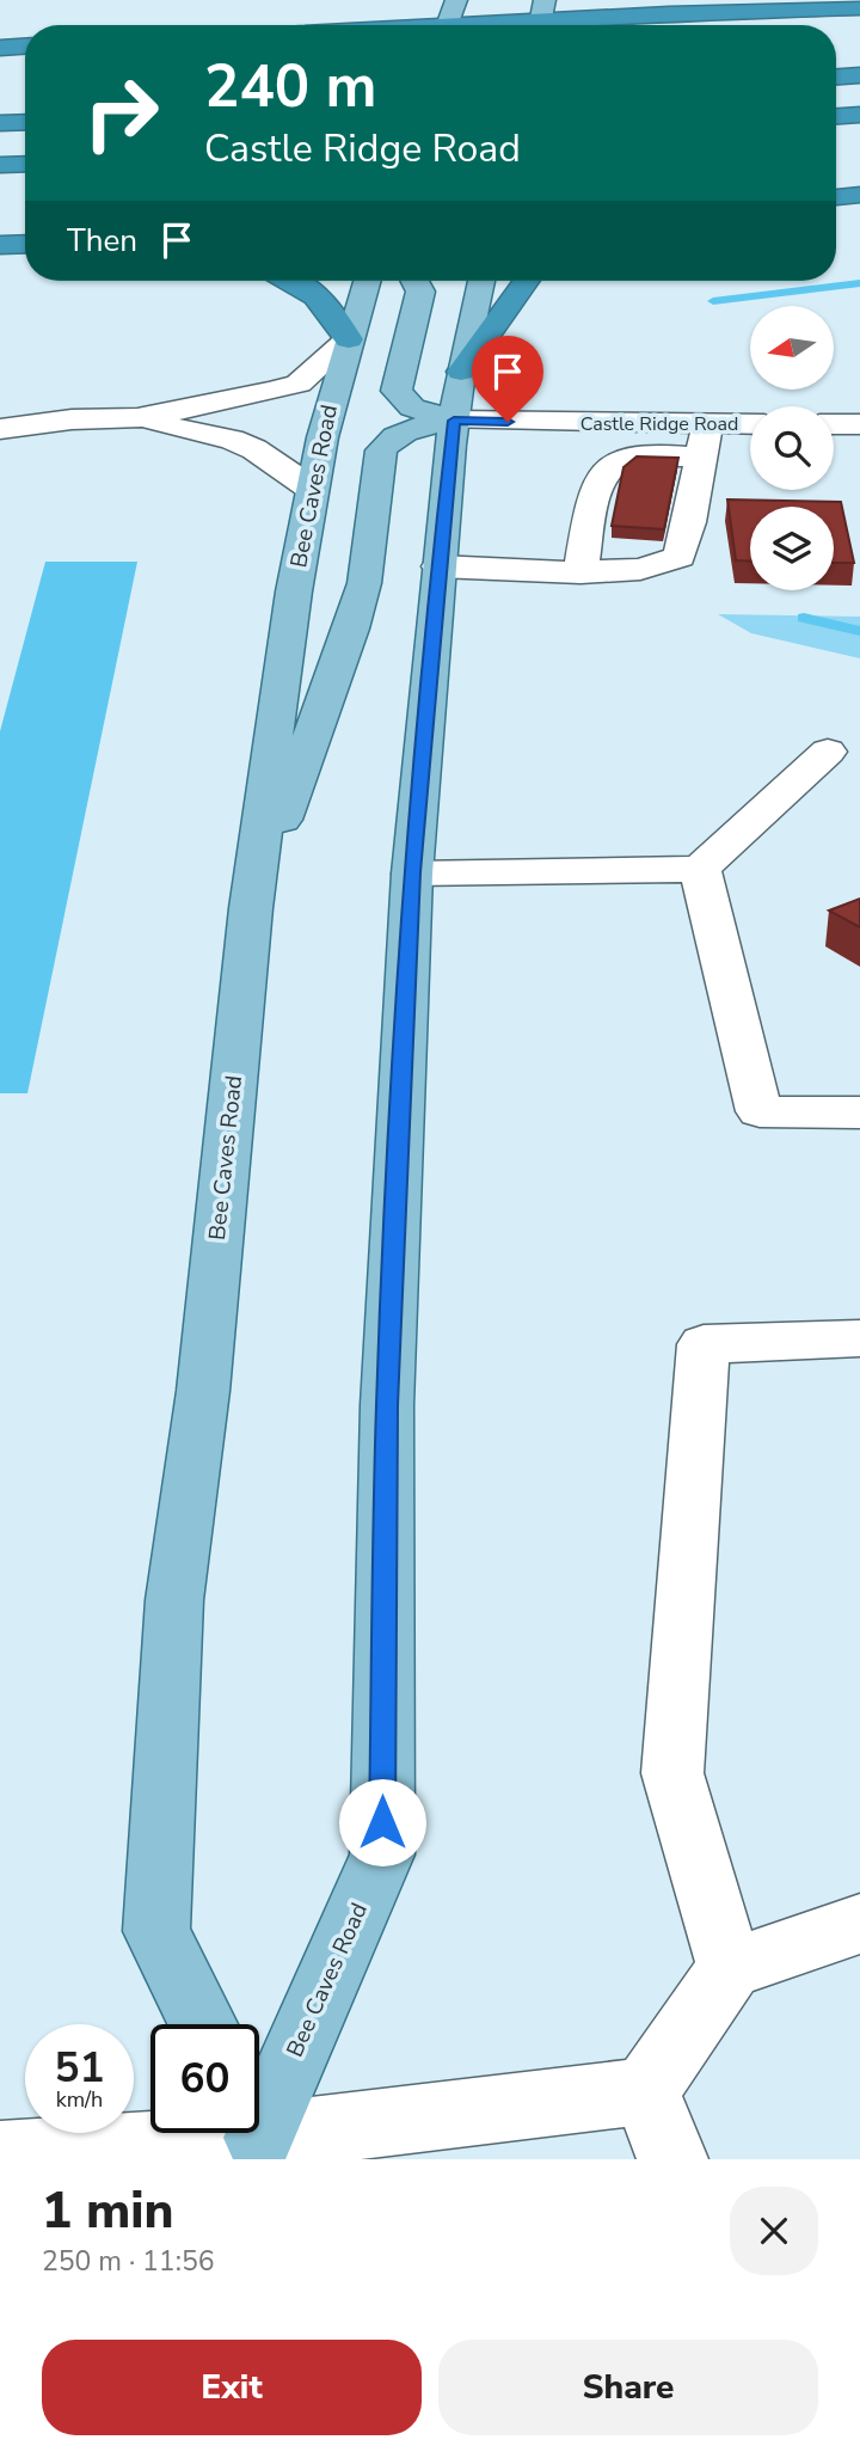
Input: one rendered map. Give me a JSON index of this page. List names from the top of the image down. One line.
{"streets":{"main road":["Bee Caves Road"],"street":["Castle Ridge Road"]},"crossings":[["Castle Ridge Road","Bee Caves Road"]],"north":"left","page":{"turn":["240 m","Castle Ridge Road"],"then":"Then","speed":"51 km/h","limit":"60","heading":["1 min","250 m · 11:56"],"buttons":["Exit","Share"]}}
